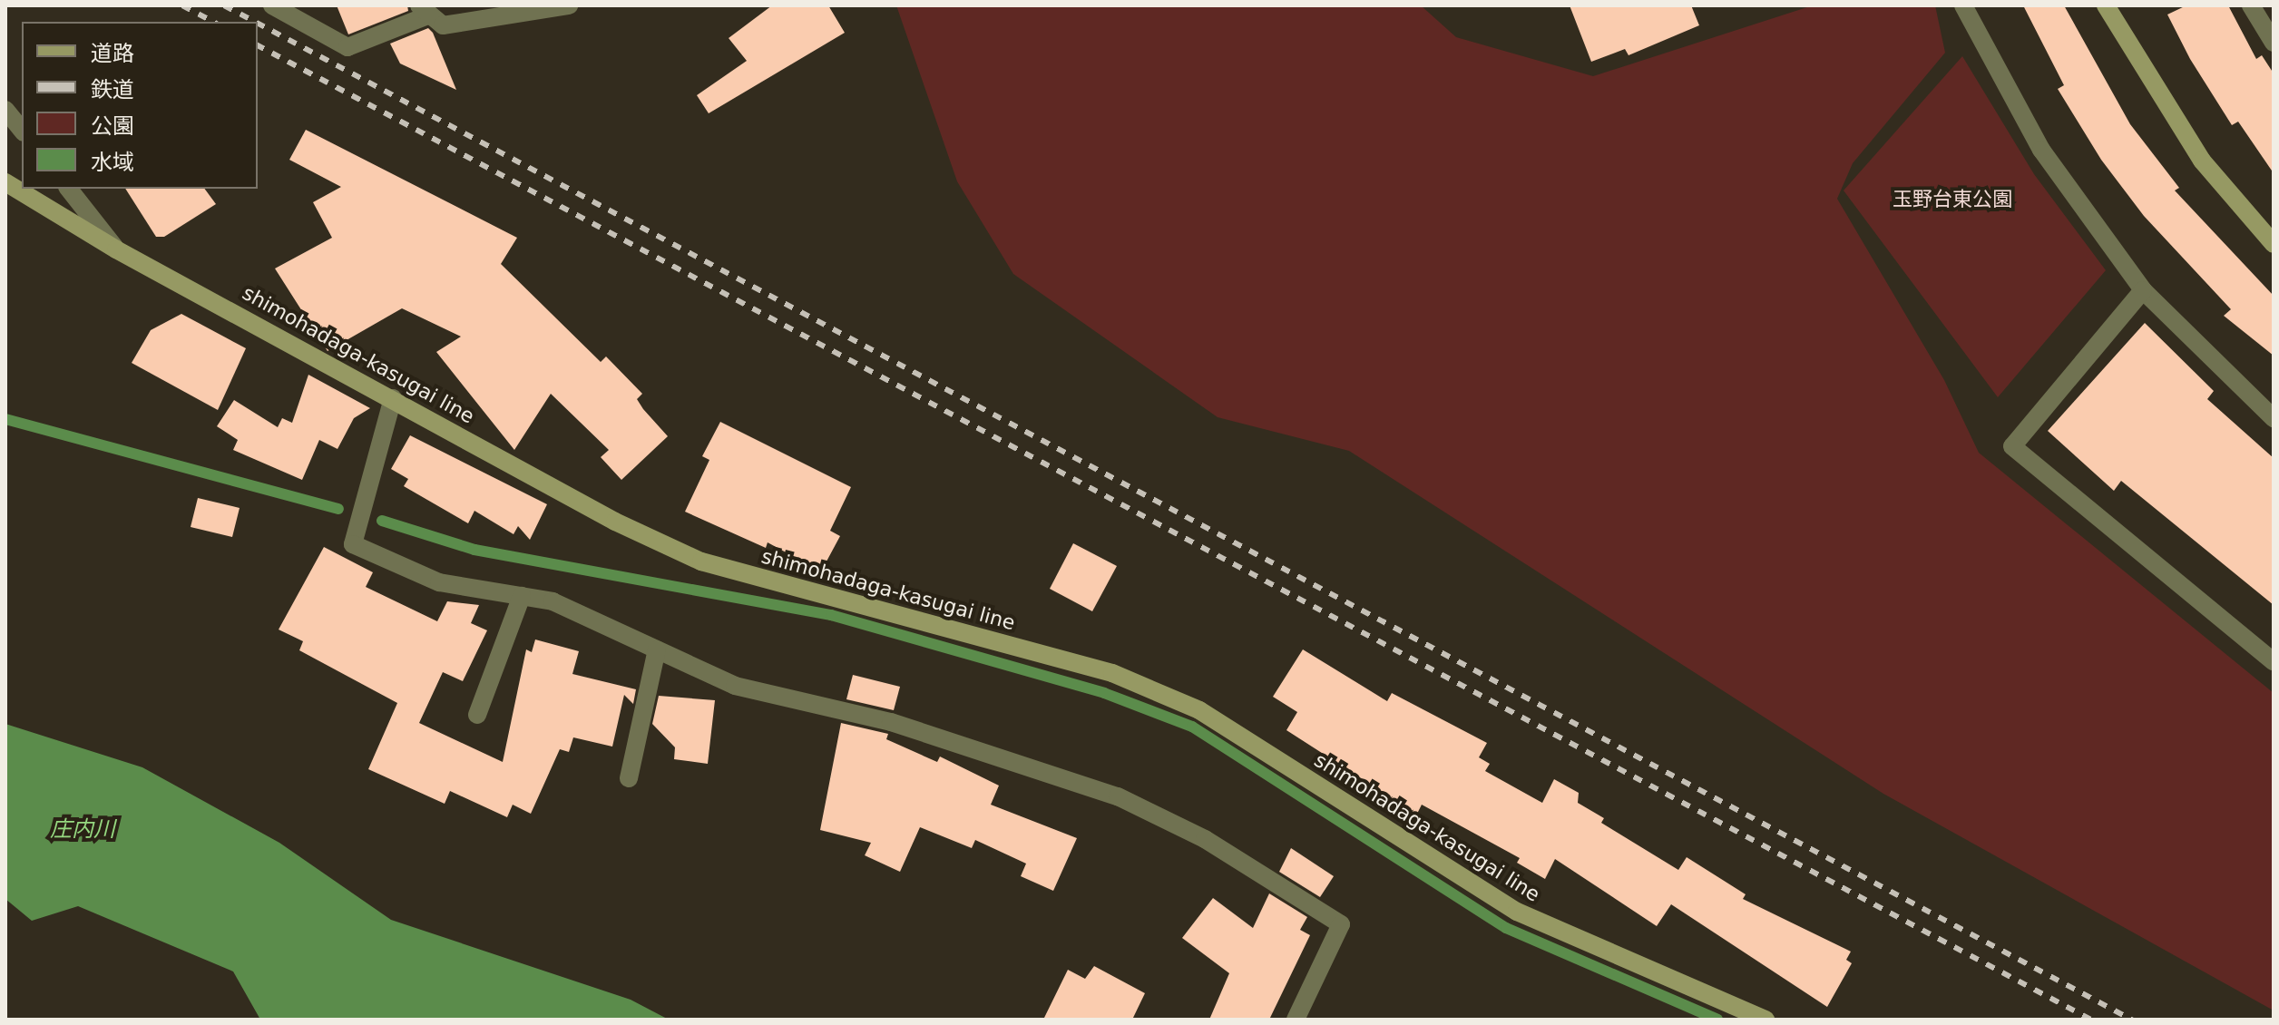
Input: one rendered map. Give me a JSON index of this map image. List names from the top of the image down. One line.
{"streets":{"main road":["shimohadaga-kasugai line"]},"water":["庄内川"],"parks":["玉野台東公園"],"legend":["道路","鉄道","公園","水域"]}
